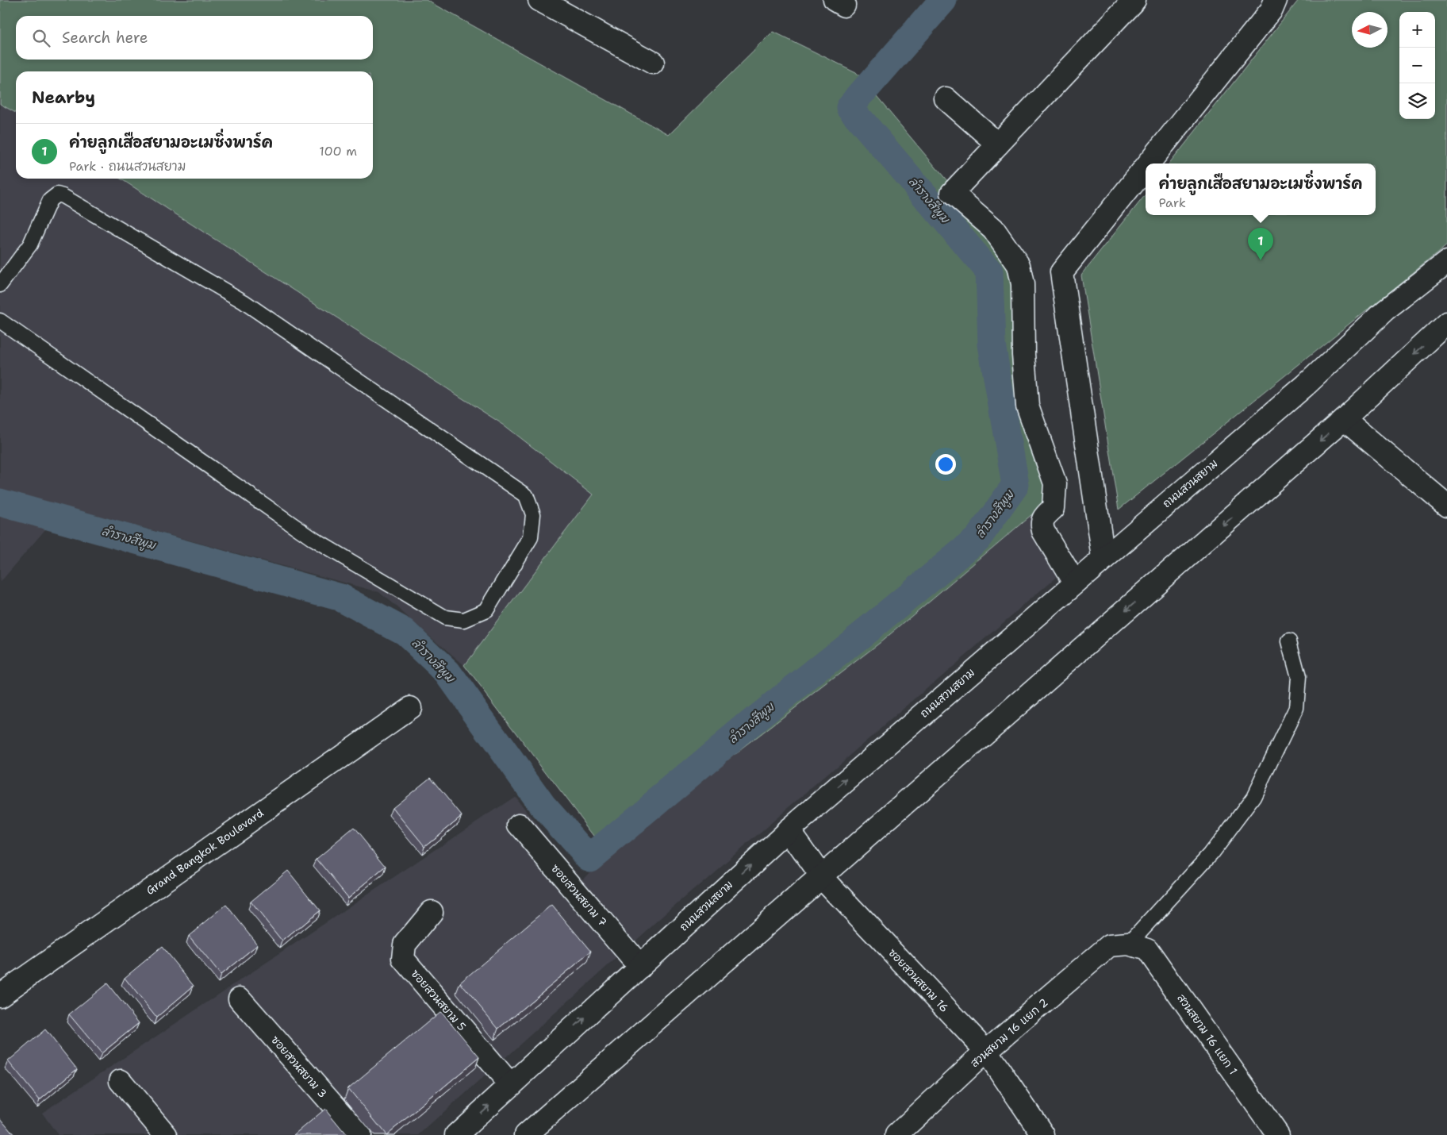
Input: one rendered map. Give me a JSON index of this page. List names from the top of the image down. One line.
{"streets":{"street":["ถนนสวนสยาม","Grand Bangkok Boulevard","ซอยสวนสยาม 7","ซอยสวนสยาม 16","ซอยสวนสยาม 5","สวนสยาม 16 แยก 2","สวนสยาม 16 แยก 1","ซอยสวนสยาม 3"]},"crossings":[["ถนนสวนสยาม","ซอยสวนสยาม 7"],["ถนนสวนสยาม","ซอยสวนสยาม 16"],["ถนนสวนสยาม","ซอยสวนสยาม 5"],["ซอยสวนสยาม 16","สวนสยาม 16 แยก 2"],["สวนสยาม 16 แยก 2","สวนสยาม 16 แยก 1"]],"water":["ลำรางสีพูม"],"north":"left","page":{"map_buttons":["+","−"],"search":"Search here","heading":"Nearby","list":[{"mark":"1","name":"ค่ายลูกเสือสยามอะเมซิ่งพาร์ค","note":"Park · ถนนสวนสยาม","value":"100 m"}],"popup":["ค่ายลูกเสือสยามอะเมซิ่งพาร์ค","Park"],"pins":"1"}}
